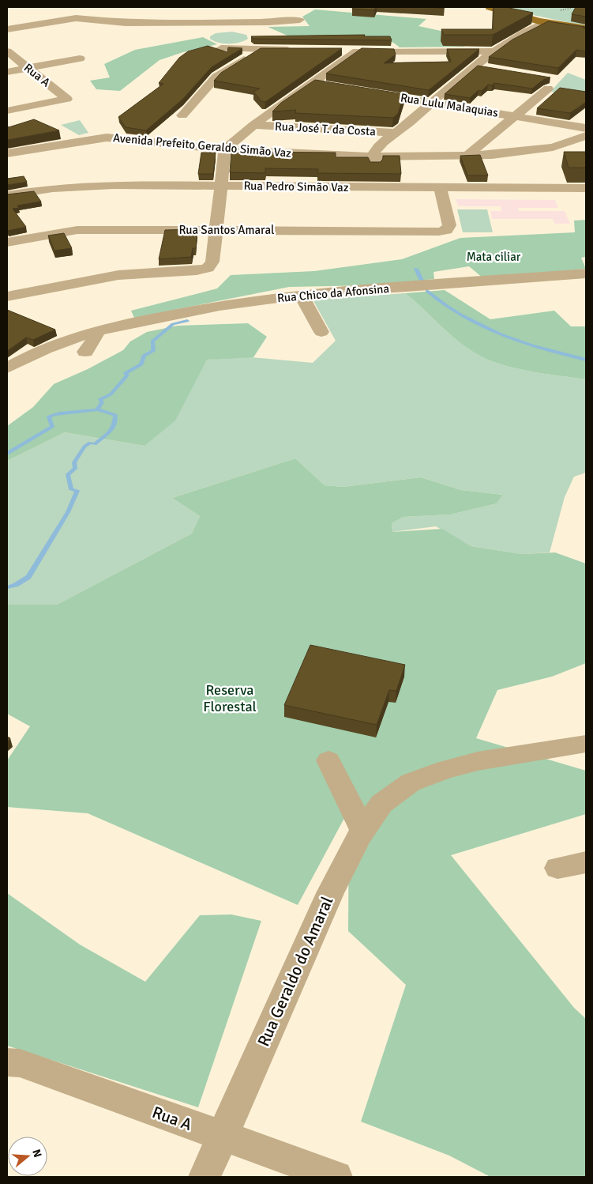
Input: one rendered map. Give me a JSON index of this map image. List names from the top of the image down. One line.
{"streets":{"street":["Rua A","Rua Lulu Malaquias","Rua José T. da Costa","Avenida Prefeito Geraldo Simão Vaz","Rua Pedro Simão Vaz","Rua Santos Amaral","Rua Chico da Afonsina","Rua Geraldo do Amaral"]},"crossings":[["Rua A","Rua Geraldo do Amaral"],["Rua Pedro Simão Vaz","Rua Santos Amaral"]],"parks":["Mata ciliar","Reserva Florestal"],"north":"right"}
